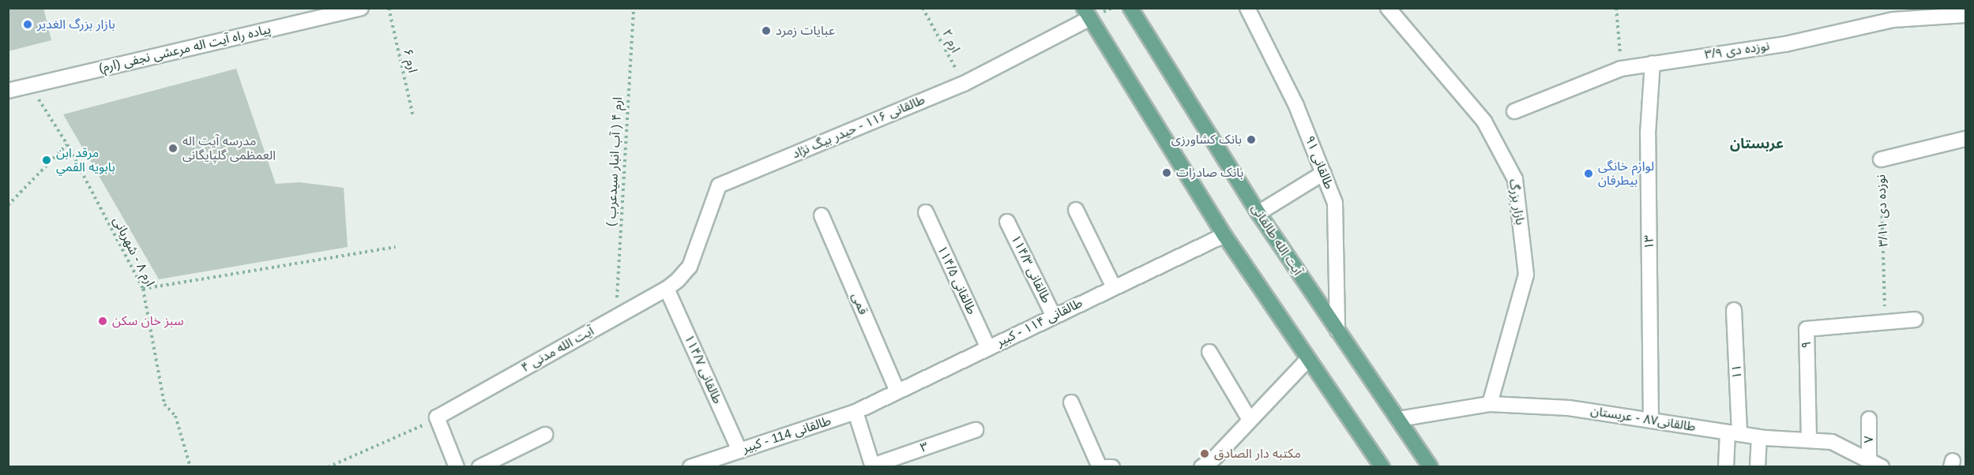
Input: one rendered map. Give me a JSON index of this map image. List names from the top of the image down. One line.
{"streets":{"main road":["آیت الله طالقانی"],"street":["پیاده راه آیت اله مرعشی نجفی (ارم)","نوزده دی ۳/۹","طالقانی ۱۱۶ - حیدر بیگ نژاد","طالقانی ۹۱","بازار بزرگ","نوزده دی ۳/۱۱","۱۳","طالقانی ۱۱۴/۳","طالقانی ۱۱۴/۵","قمی","طالقانی ۱۱۴ - کبیر","۹","۴ آیت الله مدنی","طالقانی ۱۱۴/۷","۱۱","طالقانی۸۷ - عربستان","طالقانی 114 - کبیر","۷","۳"],"path":["ارم ۲","ارم ۶","ارم ۴ ( آب انبار سیدعرب )","ارم ۸ - شهربانی"]},"crossings":[["ارم ۲","طالقانی ۱۱۶ - حیدر بیگ نژاد"],["پیاده راه آیت اله مرعشی نجفی (ارم)","ارم ۸ - شهربانی"],["نوزده دی ۳/۹","۱۳"],["طالقانی ۱۱۶ - حیدر بیگ نژاد","۴ آیت الله مدنی"],["طالقانی ۱۱۶ - حیدر بیگ نژاد","طالقانی ۱۱۴/۷"],["ارم ۴ ( آب انبار سیدعرب )","۴ آیت الله مدنی"],["طالقانی ۹۱","آیت الله طالقانی"],["بازار بزرگ","طالقانی۸۷ - عربستان"],["نوزده دی ۳/۱۱","۹"],["آیت الله طالقانی","طالقانی۸۷ - عربستان"],["۱۳","طالقانی۸۷ - عربستان"],["طالقانی ۱۱۴/۳","طالقانی ۱۱۴ - کبیر"],["طالقانی ۱۱۴/۵","طالقانی ۱۱۴ - کبیر"],["قمی","طالقانی ۱۱۴ - کبیر"],["طالقانی ۱۱۴ - کبیر","طالقانی 114 - کبیر"],["۹","طالقانی۸۷ - عربستان"],["۴ آیت الله مدنی","طالقانی ۱۱۴/۷"],["طالقانی ۱۱۴/۷","طالقانی 114 - کبیر"],["۱۱","طالقانی۸۷ - عربستان"],["طالقانی۸۷ - عربستان","۷"]],"districts":["عربستان"],"places":["بازار بزرگ الغدیر","عبایات زمرد","بانک کشاورزی","مدرسه آیت اله العمظمی گلپایگانی","مرقد ابن بابويه القمي","بانک صادرات","لوازم خانگی بیطرفان","سبز خان سکن","مکتبه دار الصادق"]}
